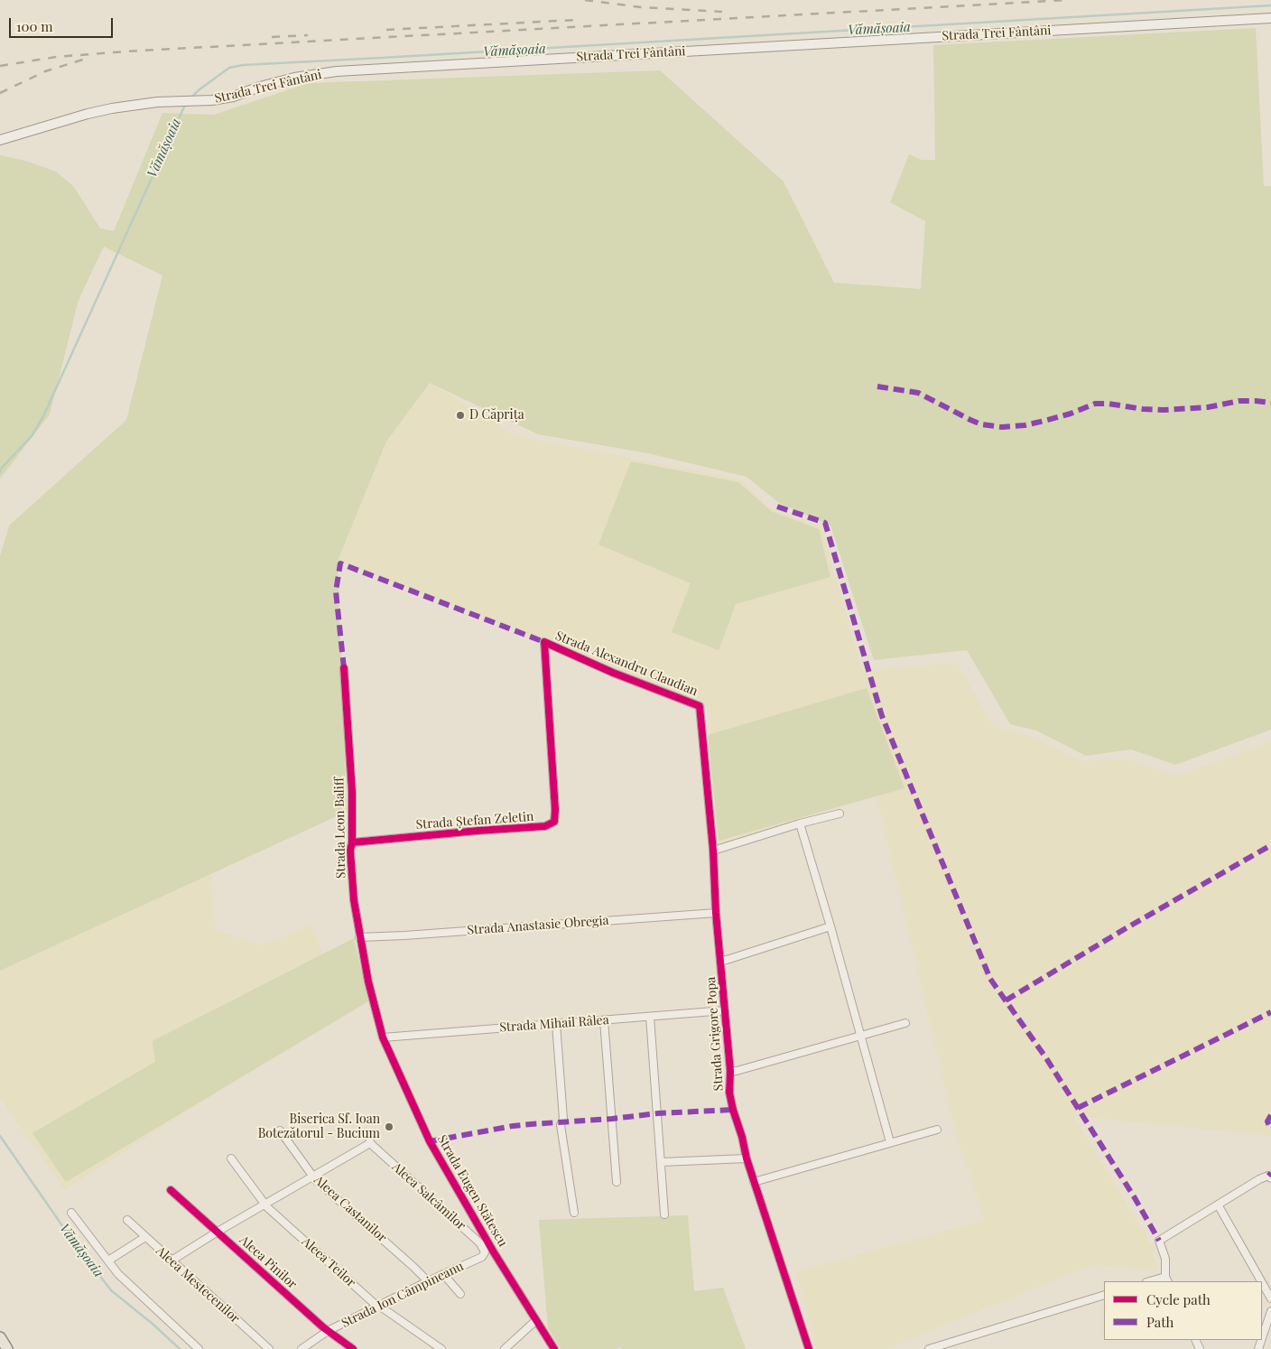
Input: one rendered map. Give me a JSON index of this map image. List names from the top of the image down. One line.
{"streets":{"main road":["Strada Trei Fântâni"],"street":["Strada Alexandru Claudian","Strada Ștefan Zeletin","Strada Leon Baliff","Strada Anastasie Obregia","Strada Mihail Râlea","Strada Grigore Popa","Strada Eugen Stătescu","Aleea Salcâmilor","Aleea Castanilor","Aleea Pinilor","Aleea Teilor","Aleea Mestecenilor","Strada Ion Câmpineanu"]},"crossings":[["Strada Alexandru Claudian","Strada Ștefan Zeletin"],["Strada Alexandru Claudian","Strada Grigore Popa"],["Strada Ștefan Zeletin","Strada Leon Baliff"],["Strada Leon Baliff","Strada Anastasie Obregia"],["Strada Leon Baliff","Strada Mihail Râlea"],["Strada Leon Baliff","Strada Eugen Stătescu"],["Strada Anastasie Obregia","Strada Grigore Popa"],["Strada Mihail Râlea","Strada Grigore Popa"],["Strada Mihail Râlea","Strada Eugen Stătescu"],["Aleea Salcâmilor","Aleea Castanilor"],["Aleea Salcâmilor","Strada Ion Câmpineanu"],["Aleea Castanilor","Strada Ion Câmpineanu"],["Aleea Pinilor","Strada Ion Câmpineanu"],["Aleea Teilor","Strada Ion Câmpineanu"]],"water":["Vămășoaia"],"places":["D Căprița","Biserica Sf. Ioan Botezătorul - Bucium"],"legend":["Cycle path","Path"],"scale_bar":"100 m"}
